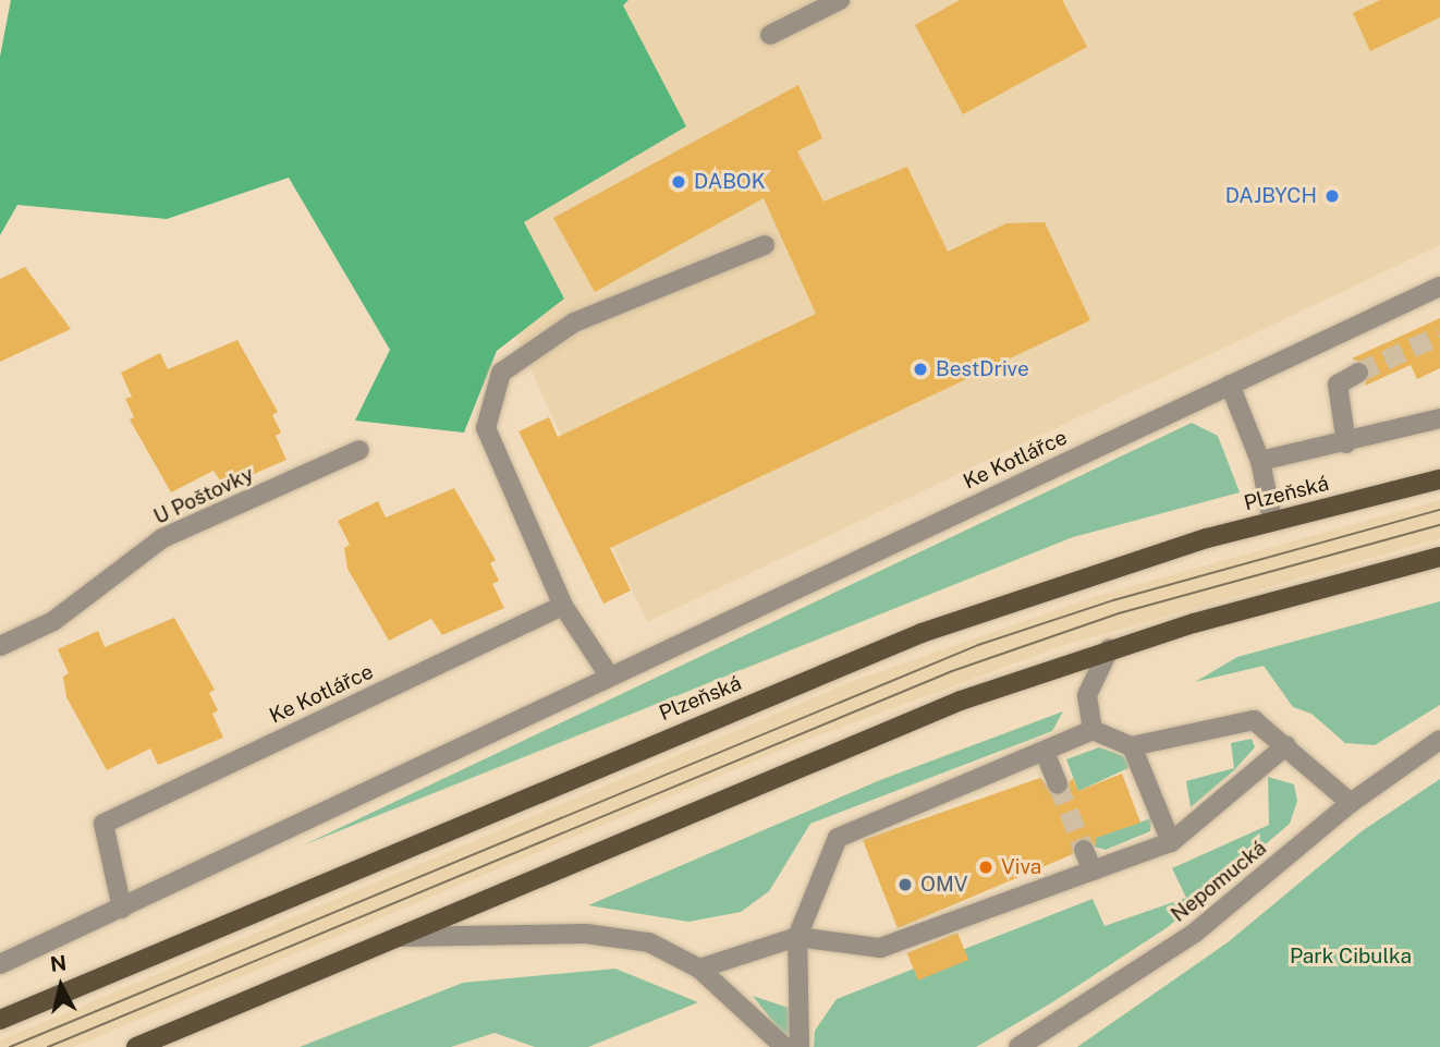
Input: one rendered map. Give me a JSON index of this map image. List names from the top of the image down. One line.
{"streets":{"main road":["Plzeňská"],"street":["Ke Kotlářce","U Poštovky","Nepomucká"]},"parks":["Park Cibulka"],"places":["DABOK","DAJBYCH","BestDrive","Viva","OMV"],"north":"top"}
